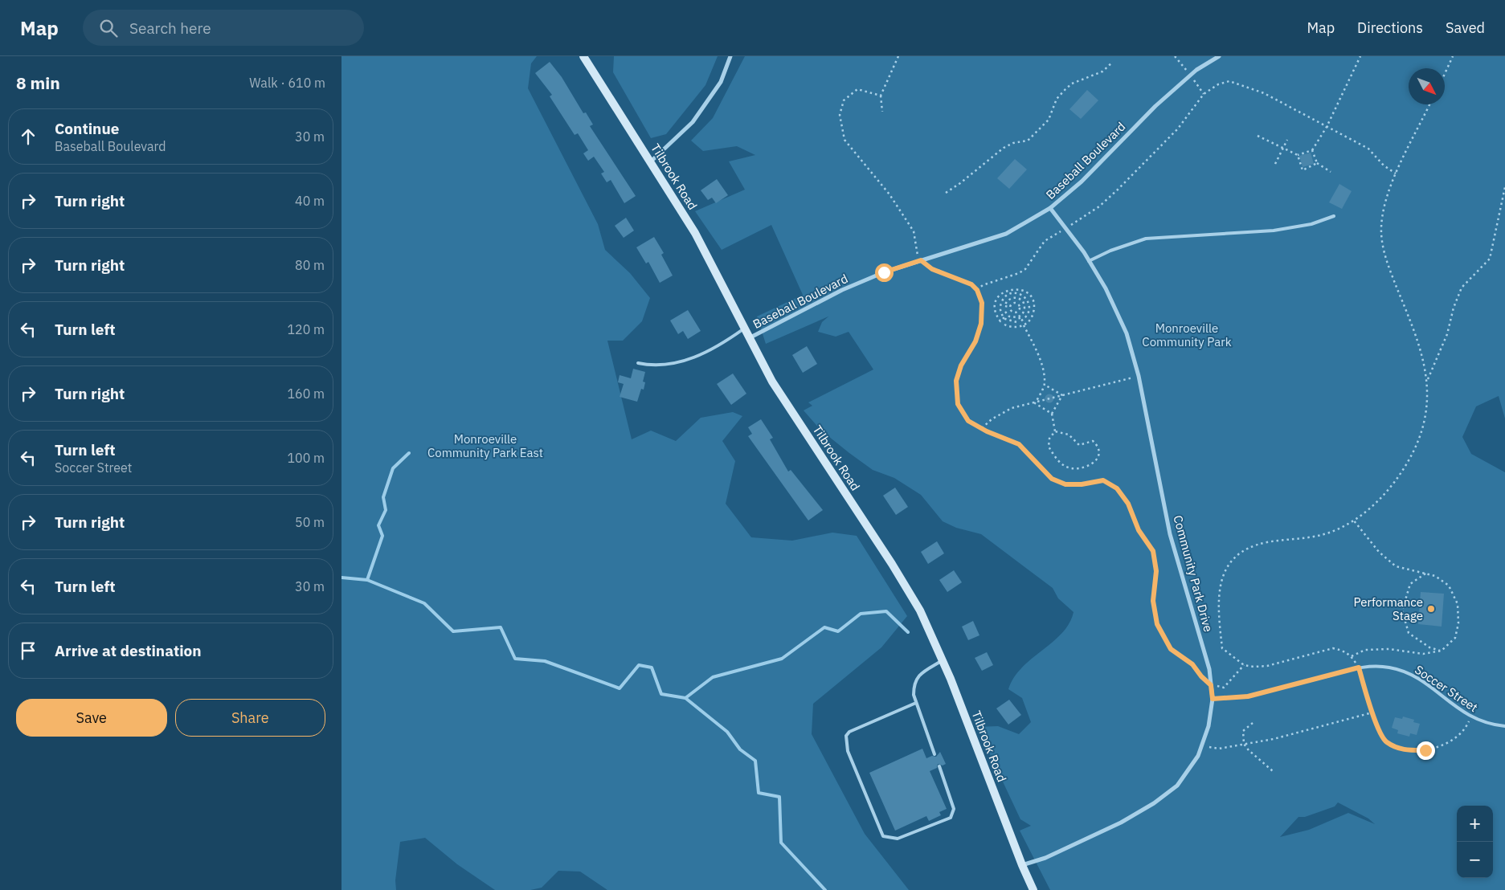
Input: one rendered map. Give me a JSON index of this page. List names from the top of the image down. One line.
{"streets":{"street":["Baseball Boulevard","Tilbrook Road","Community Park Drive"],"lane":["Soccer Street"]},"crossings":[["Baseball Boulevard","Tilbrook Road"],["Baseball Boulevard","Community Park Drive"],["Tilbrook Road","Community Park Drive"],["Community Park Drive","Soccer Street"]],"parks":["Monroeville Community Park","Monroeville Community Park East"],"places":["Performance Stage"],"north":"bottom right","page":{"header":"Map","search":"Search here","nav":["Map","Directions","Saved"],"heading":["8 min","Walk · 610 m"],"list":[["Continue","Baseball Boulevard","30 m"],["Turn right","40 m"],["Turn right","80 m"],["Turn left","120 m"],["Turn right","160 m"],["Turn left","Soccer Street","100 m"],["Turn right","50 m"],["Turn left","30 m"],"Arrive at destination"],"buttons":["Save","Share"],"map_buttons":["+","−"]}}
